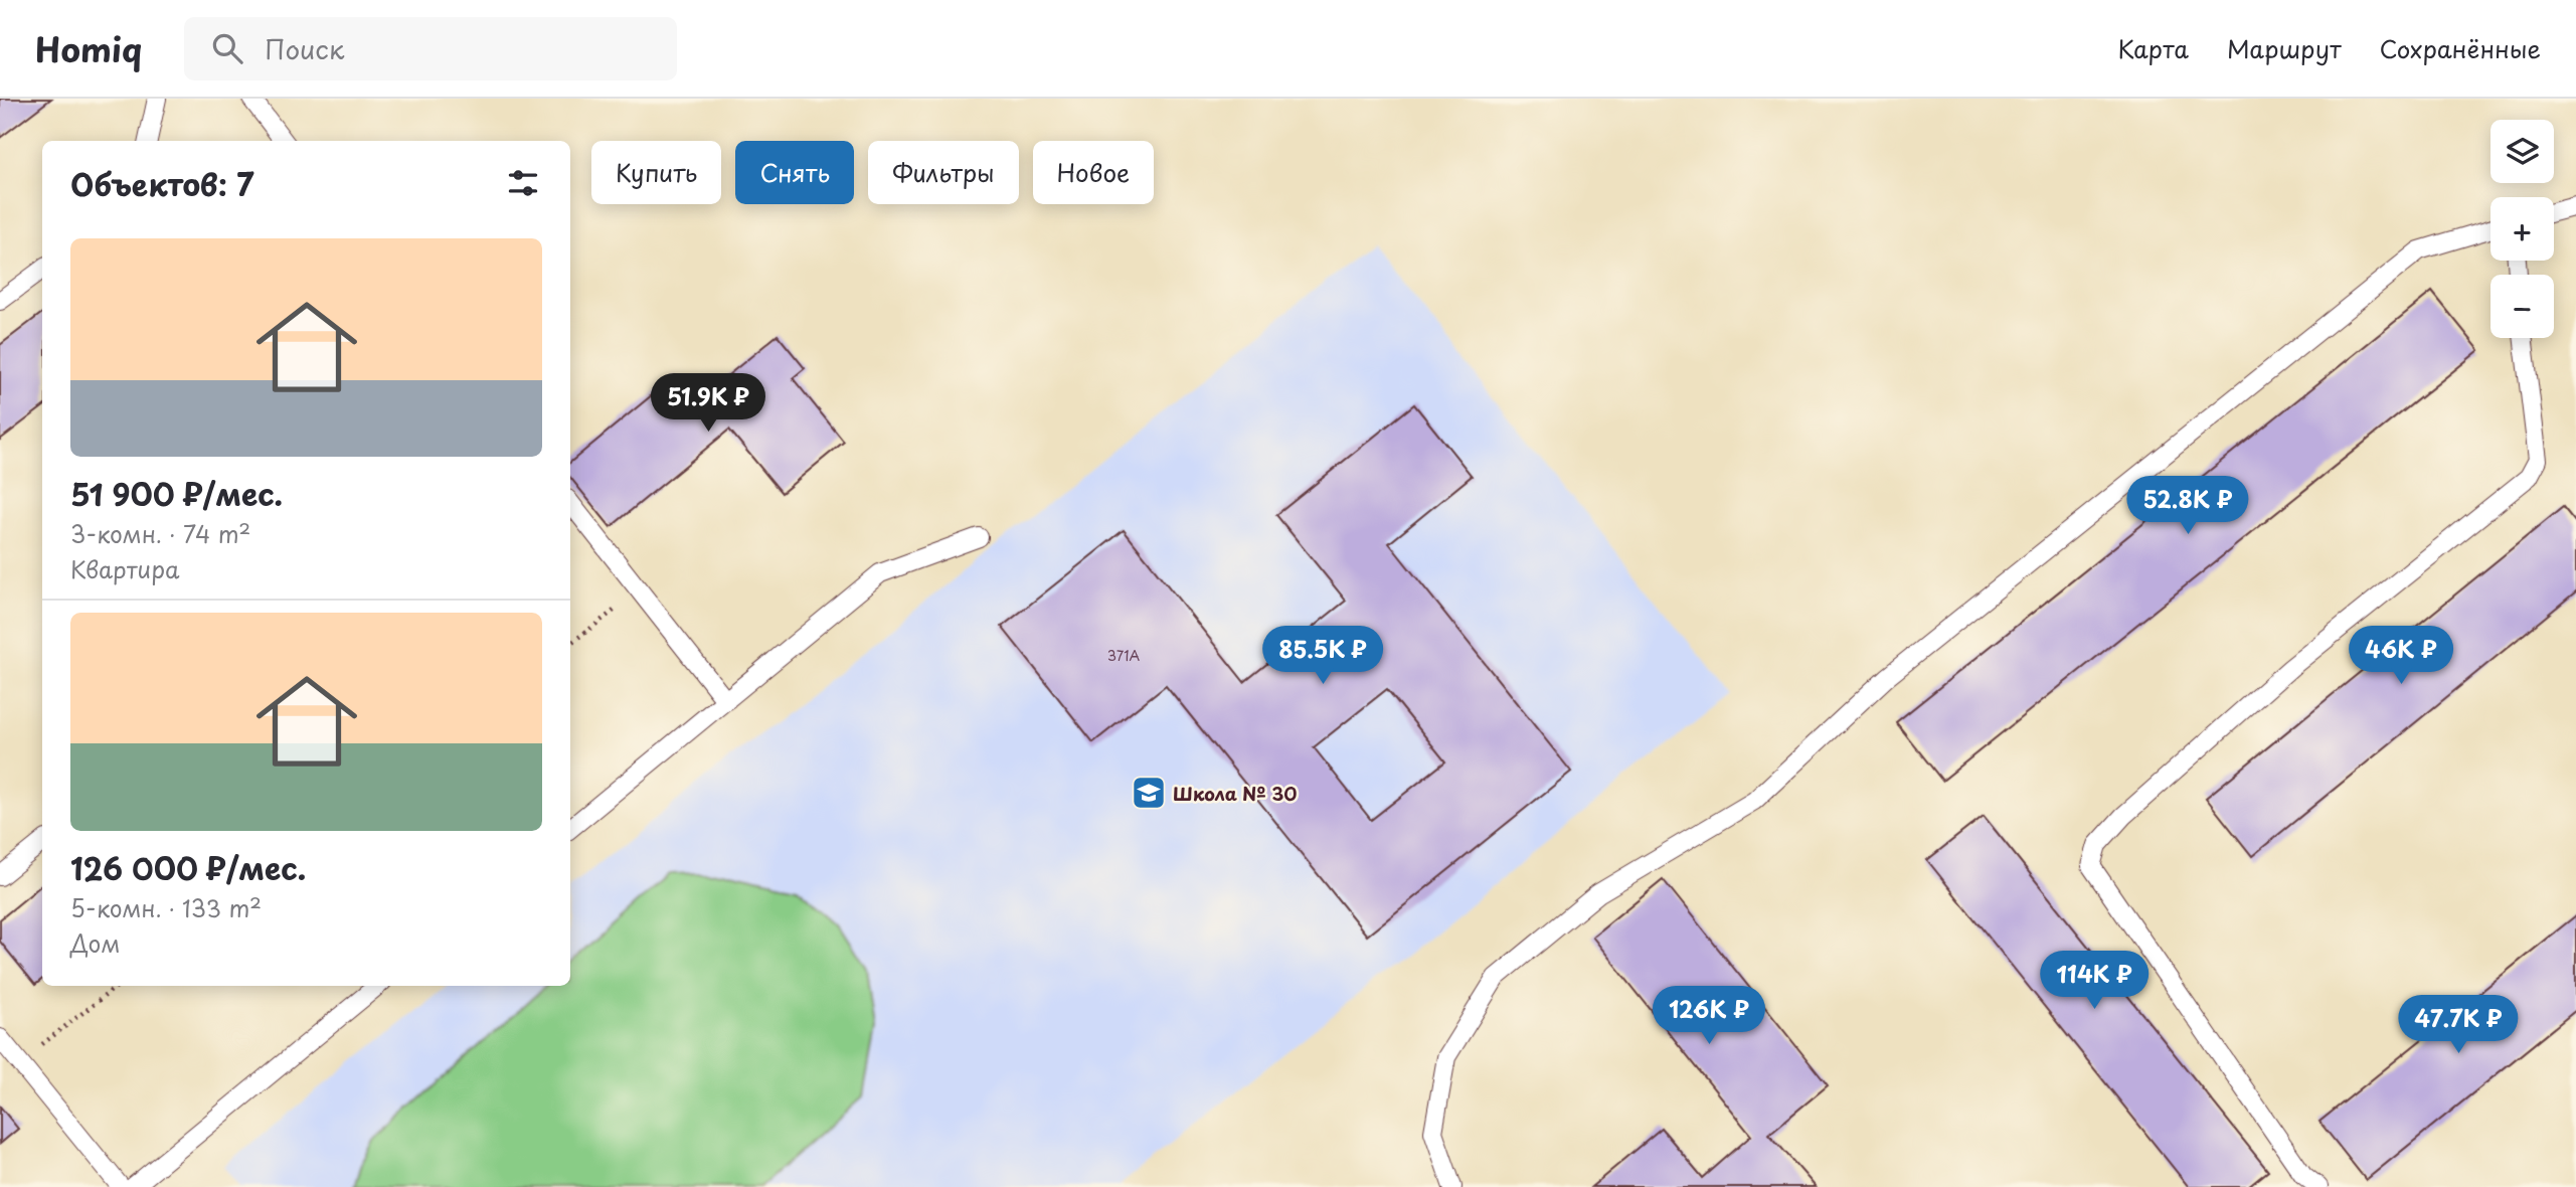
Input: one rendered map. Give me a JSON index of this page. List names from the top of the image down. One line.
{"places":{"school or university":["Школа № 30"]},"house_numbers":["371А"],"page":{"header":"Homiq","search":"Поиск","nav":["Карта","Маршрут","Сохранённые"],"map_buttons":["+","−"],"chip":["Купить","Снять","Фильтры","Новое"],"heading":"Объектов: 7","list":[{"name":"51 900 ₽/мес.","note":"3-комн. · 74 m² · Квартира"},{"name":"126 000 ₽/мес.","note":"5-комн. · 133 m² · Дом"}],"price":["51.9K ₽","52.8K ₽","85.5K ₽","46K ₽","114K ₽","126K ₽","47.7K ₽"]}}
